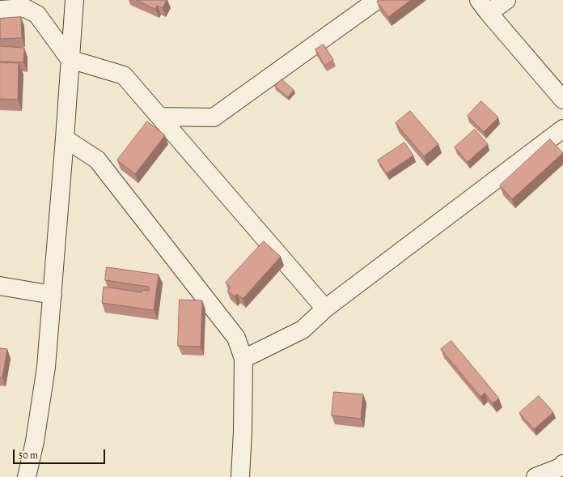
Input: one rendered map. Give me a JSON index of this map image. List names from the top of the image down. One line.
{"scale_bar":"50 m"}
